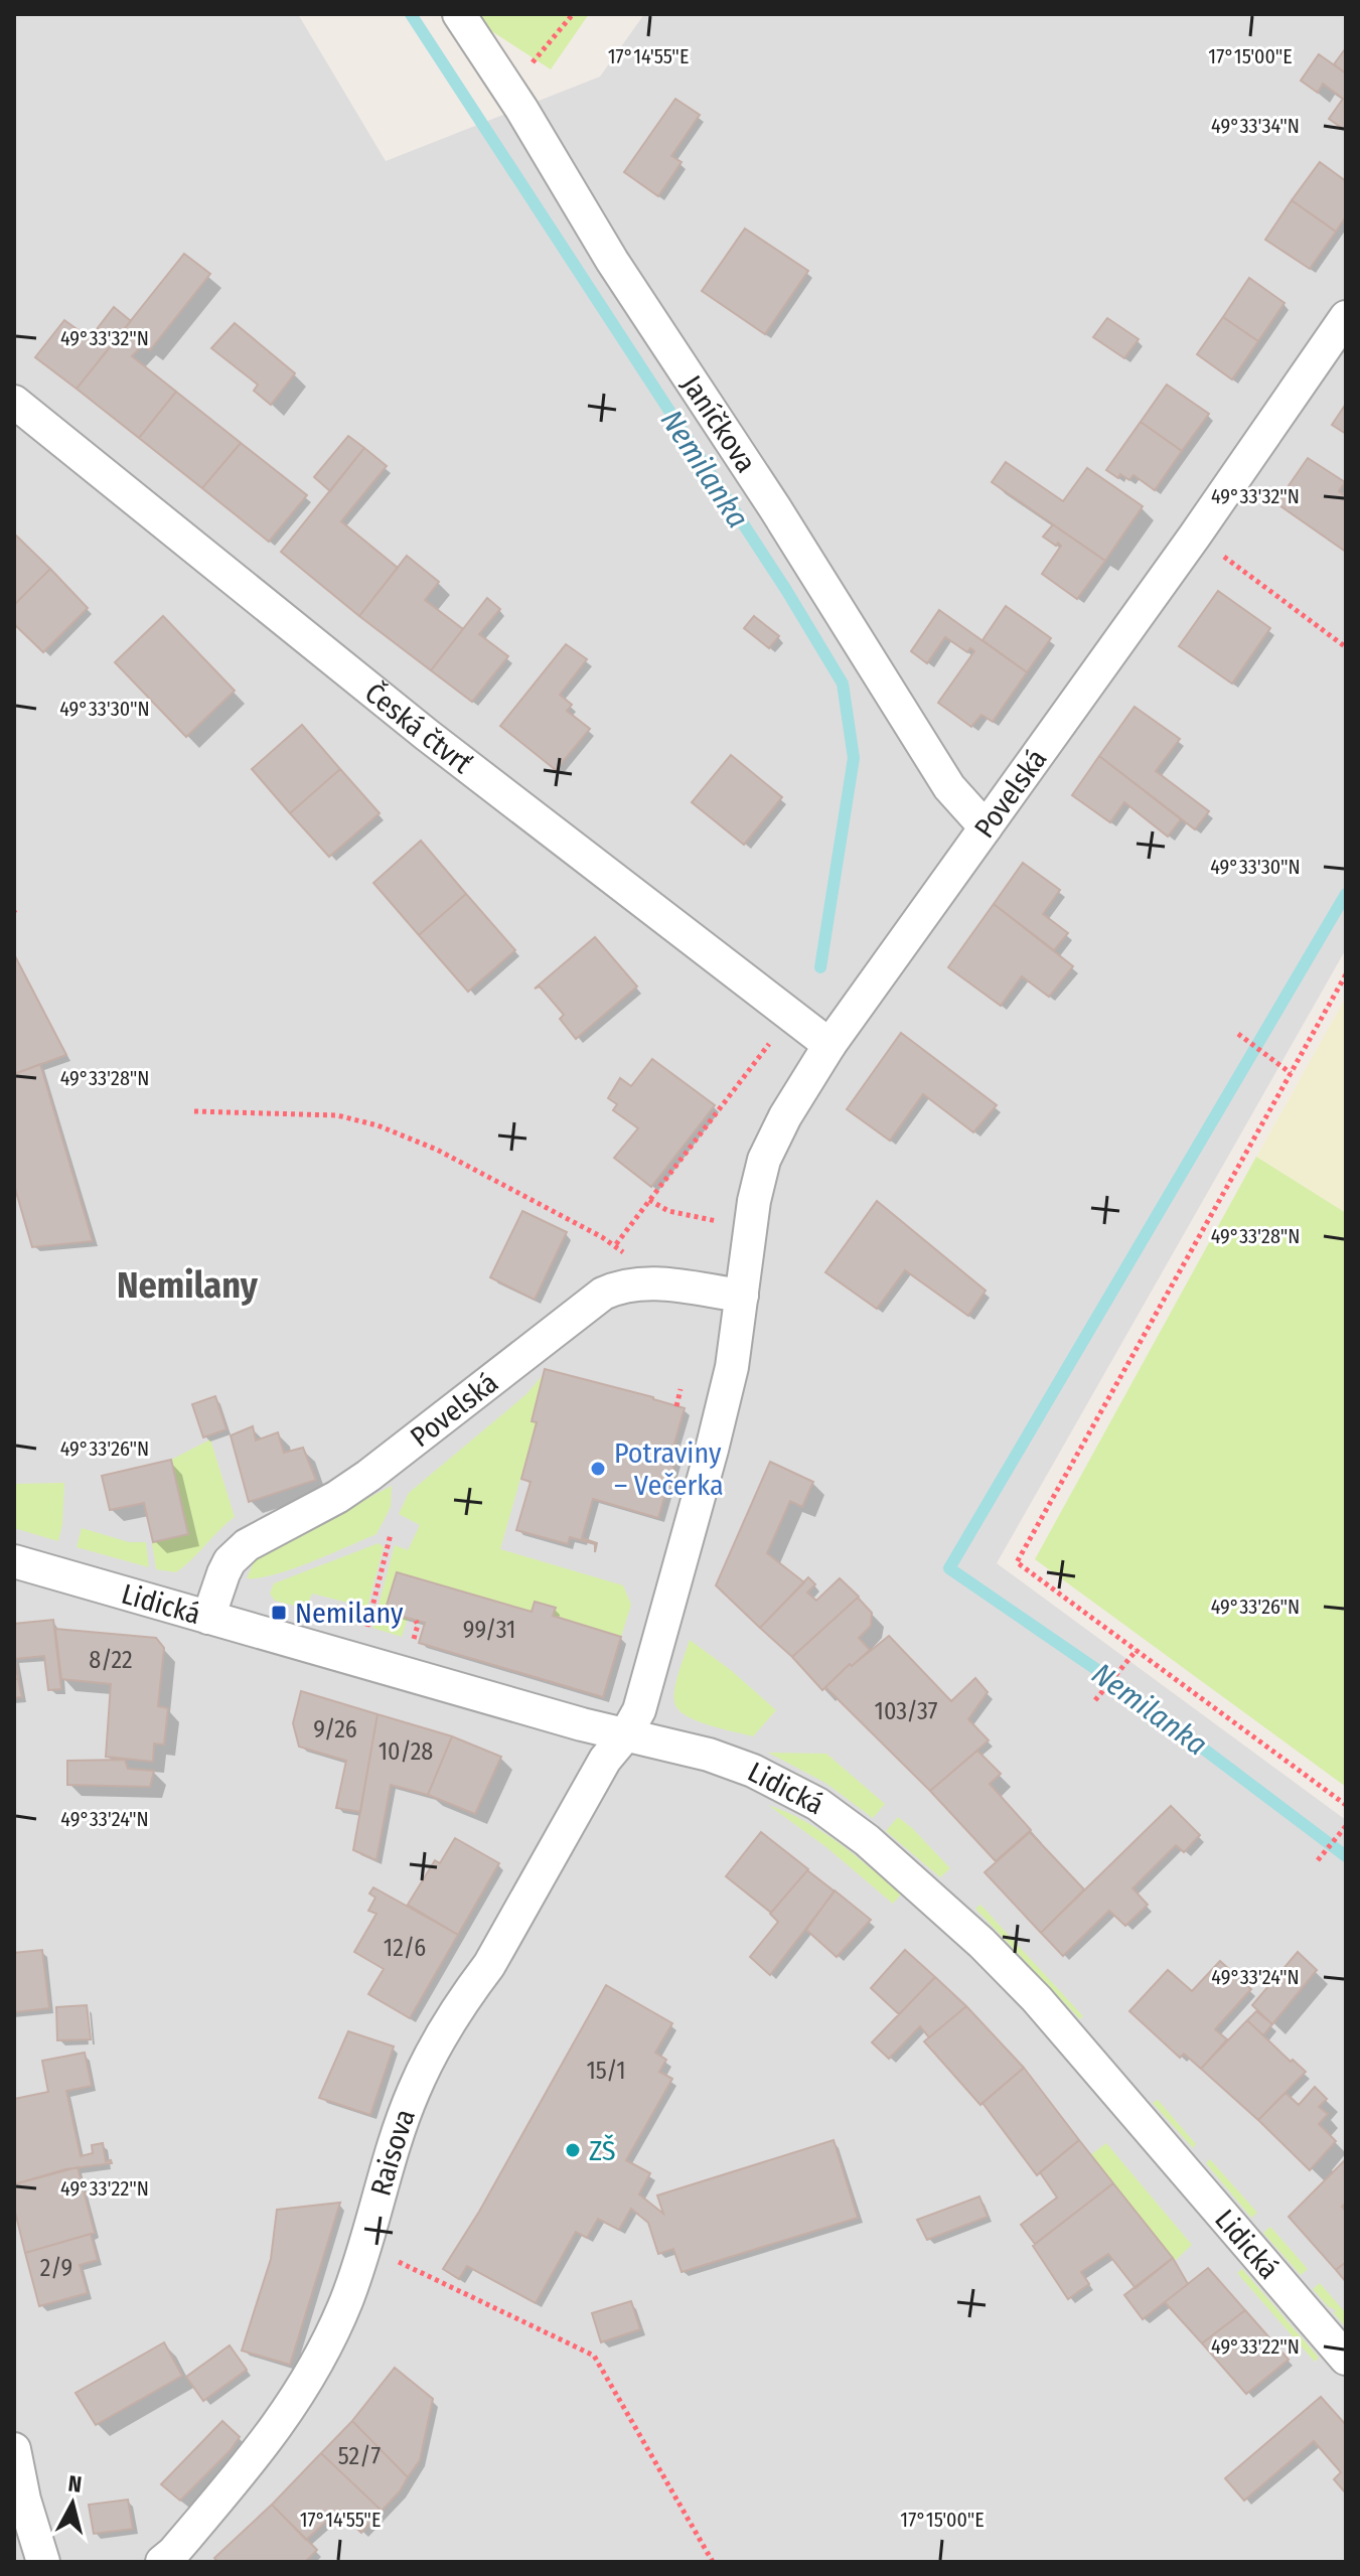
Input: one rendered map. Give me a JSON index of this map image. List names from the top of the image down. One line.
{"streets":{"street":["Janíčkova","Česká čtvrť","Povelská","Lidická","Raisova"]},"crossings":[["Janíčkova","Povelská"],["Česká čtvrť","Povelská"],["Povelská","Lidická"],["Povelská","Raisova"],["Lidická","Raisova"]],"districts":["Nemilany"],"water":["Nemilanka"],"places":{"other":["Potraviny – Večerka","ZŠ"],"transit":["Nemilany"]},"house_numbers":["99/31","8/22","103/37","9/26","10/28","12/6","15/1","2/9","52/7"],"north":"top","coordinates":["17°14'55\"E","17°15'00\"E","49°33'34\"N","49°33'32\"N","49°33'30\"N","49°33'28\"N","49°33'26\"N","49°33'24\"N","49°33'22\"N"]}
